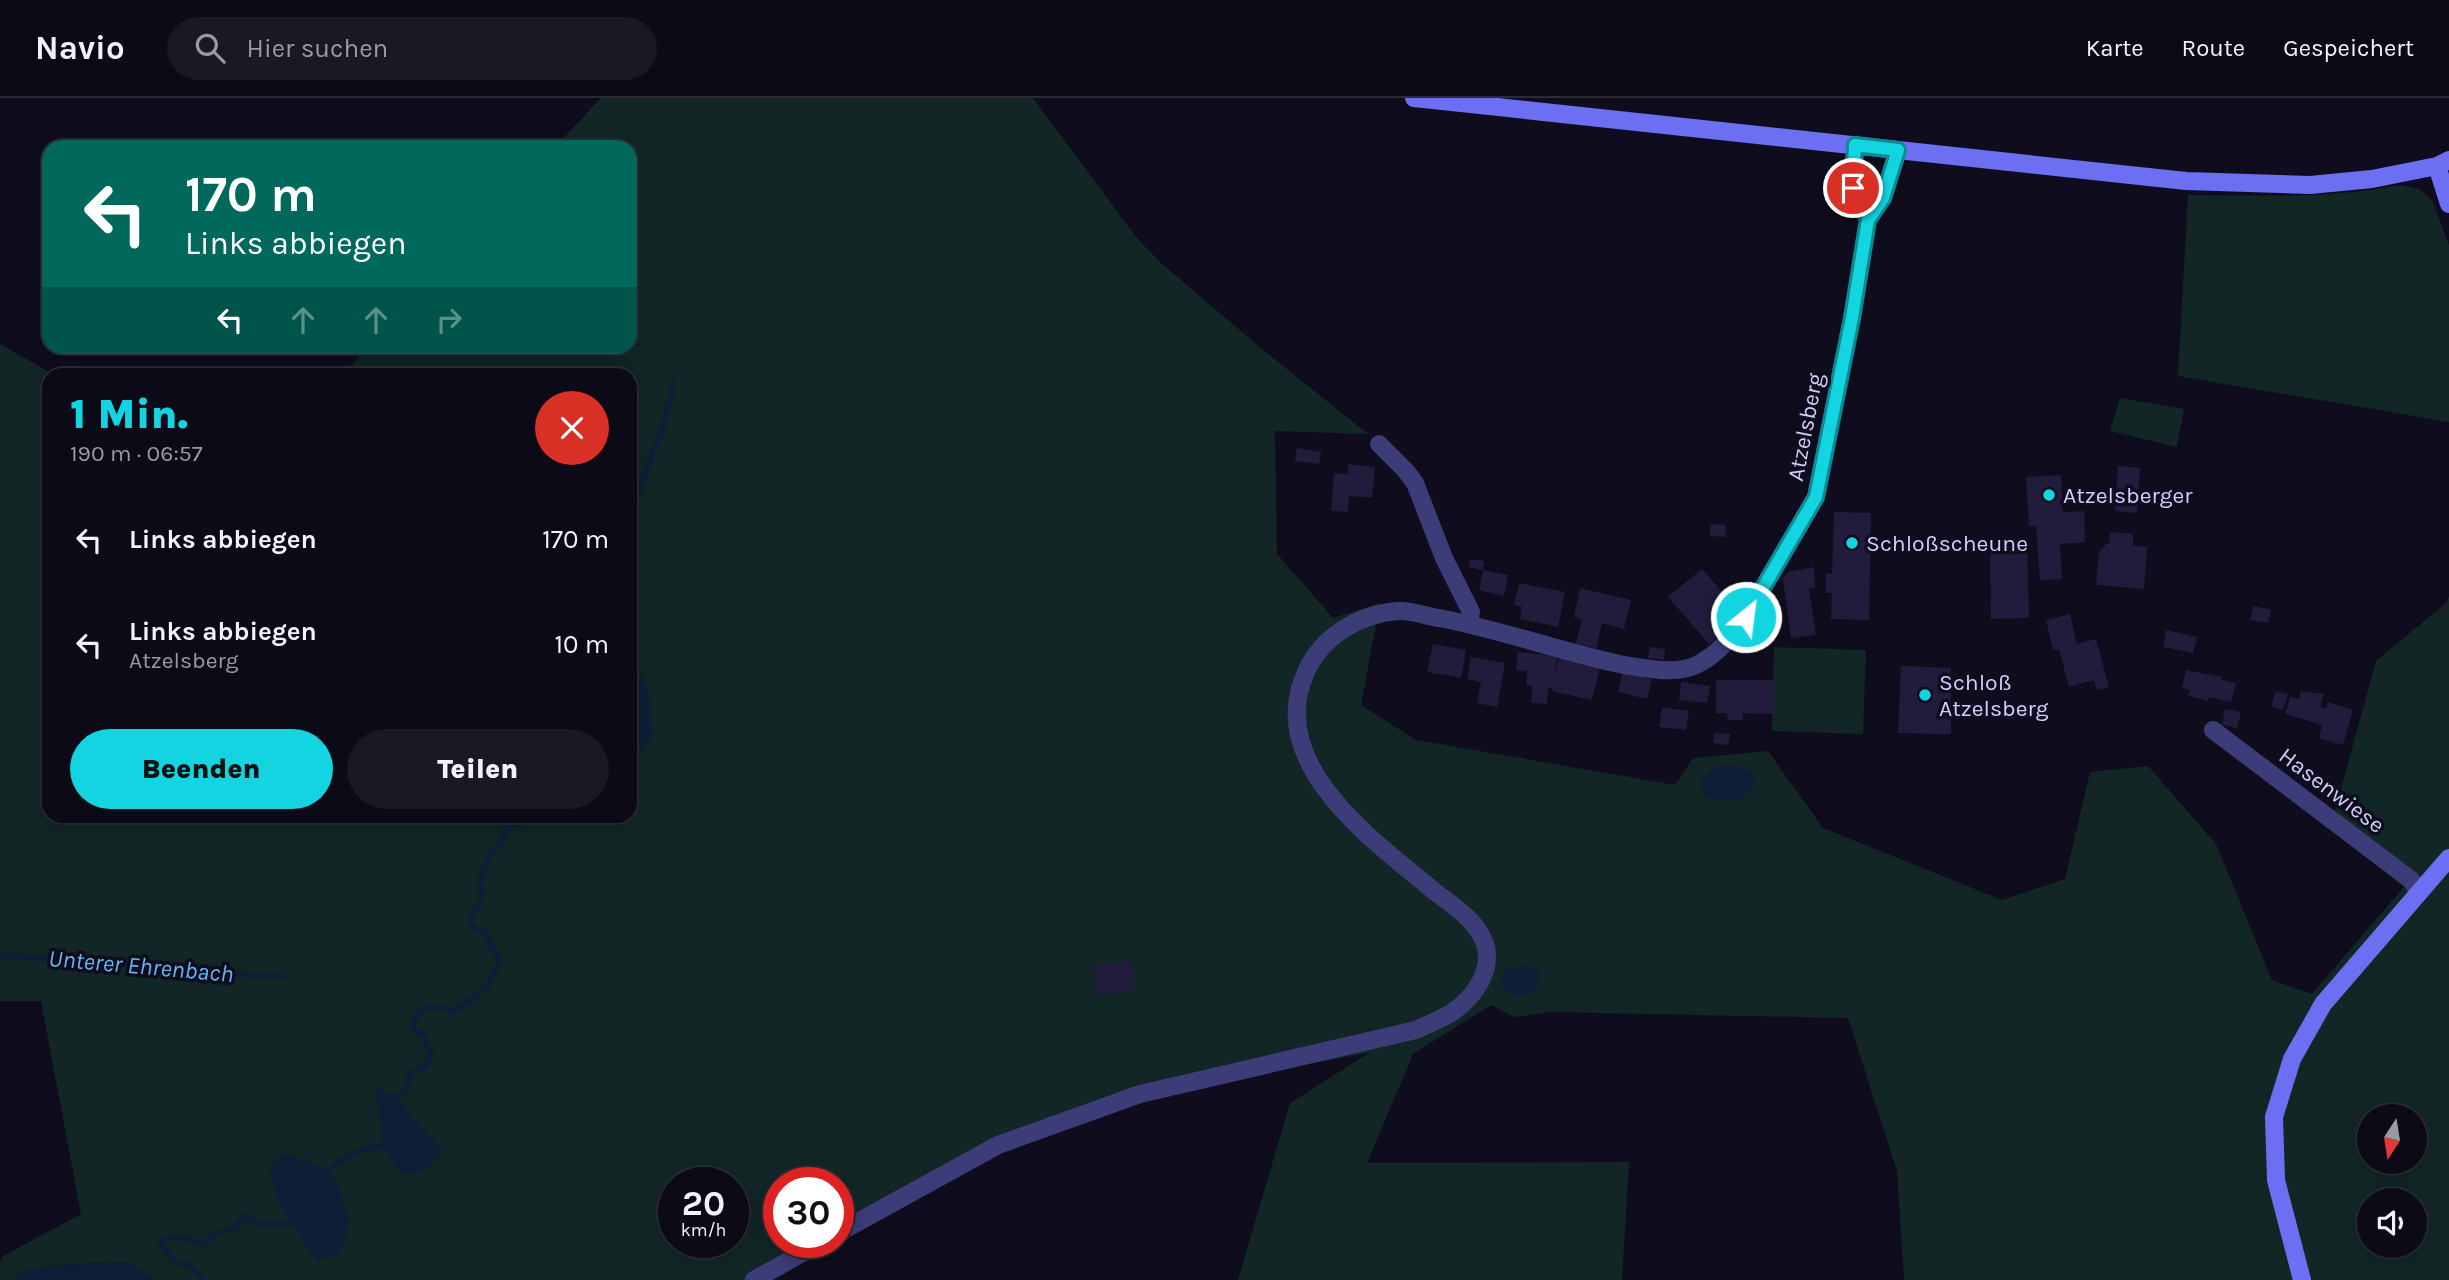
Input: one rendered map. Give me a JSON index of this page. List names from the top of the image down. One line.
{"streets":{"street":["Atzelsberg","Hasenwiese"]},"water":["Unterer Ehrenbach"],"places":["Atzelsberger","Schloßscheune","Schloß Atzelsberg"],"north":"bottom","page":{"header":"Navio","search":"Hier suchen","nav":["Karte","Route","Gespeichert"],"turn":["170 m","Links abbiegen"],"heading":["1 Min.","190 m · 06:57"],"list":[{"name":"Links abbiegen","value":"170 m"},{"name":"Links abbiegen","note":"Atzelsberg","value":"10 m"}],"buttons":["Beenden","Teilen"],"speed":"20 km/h","limit":"30"}}
